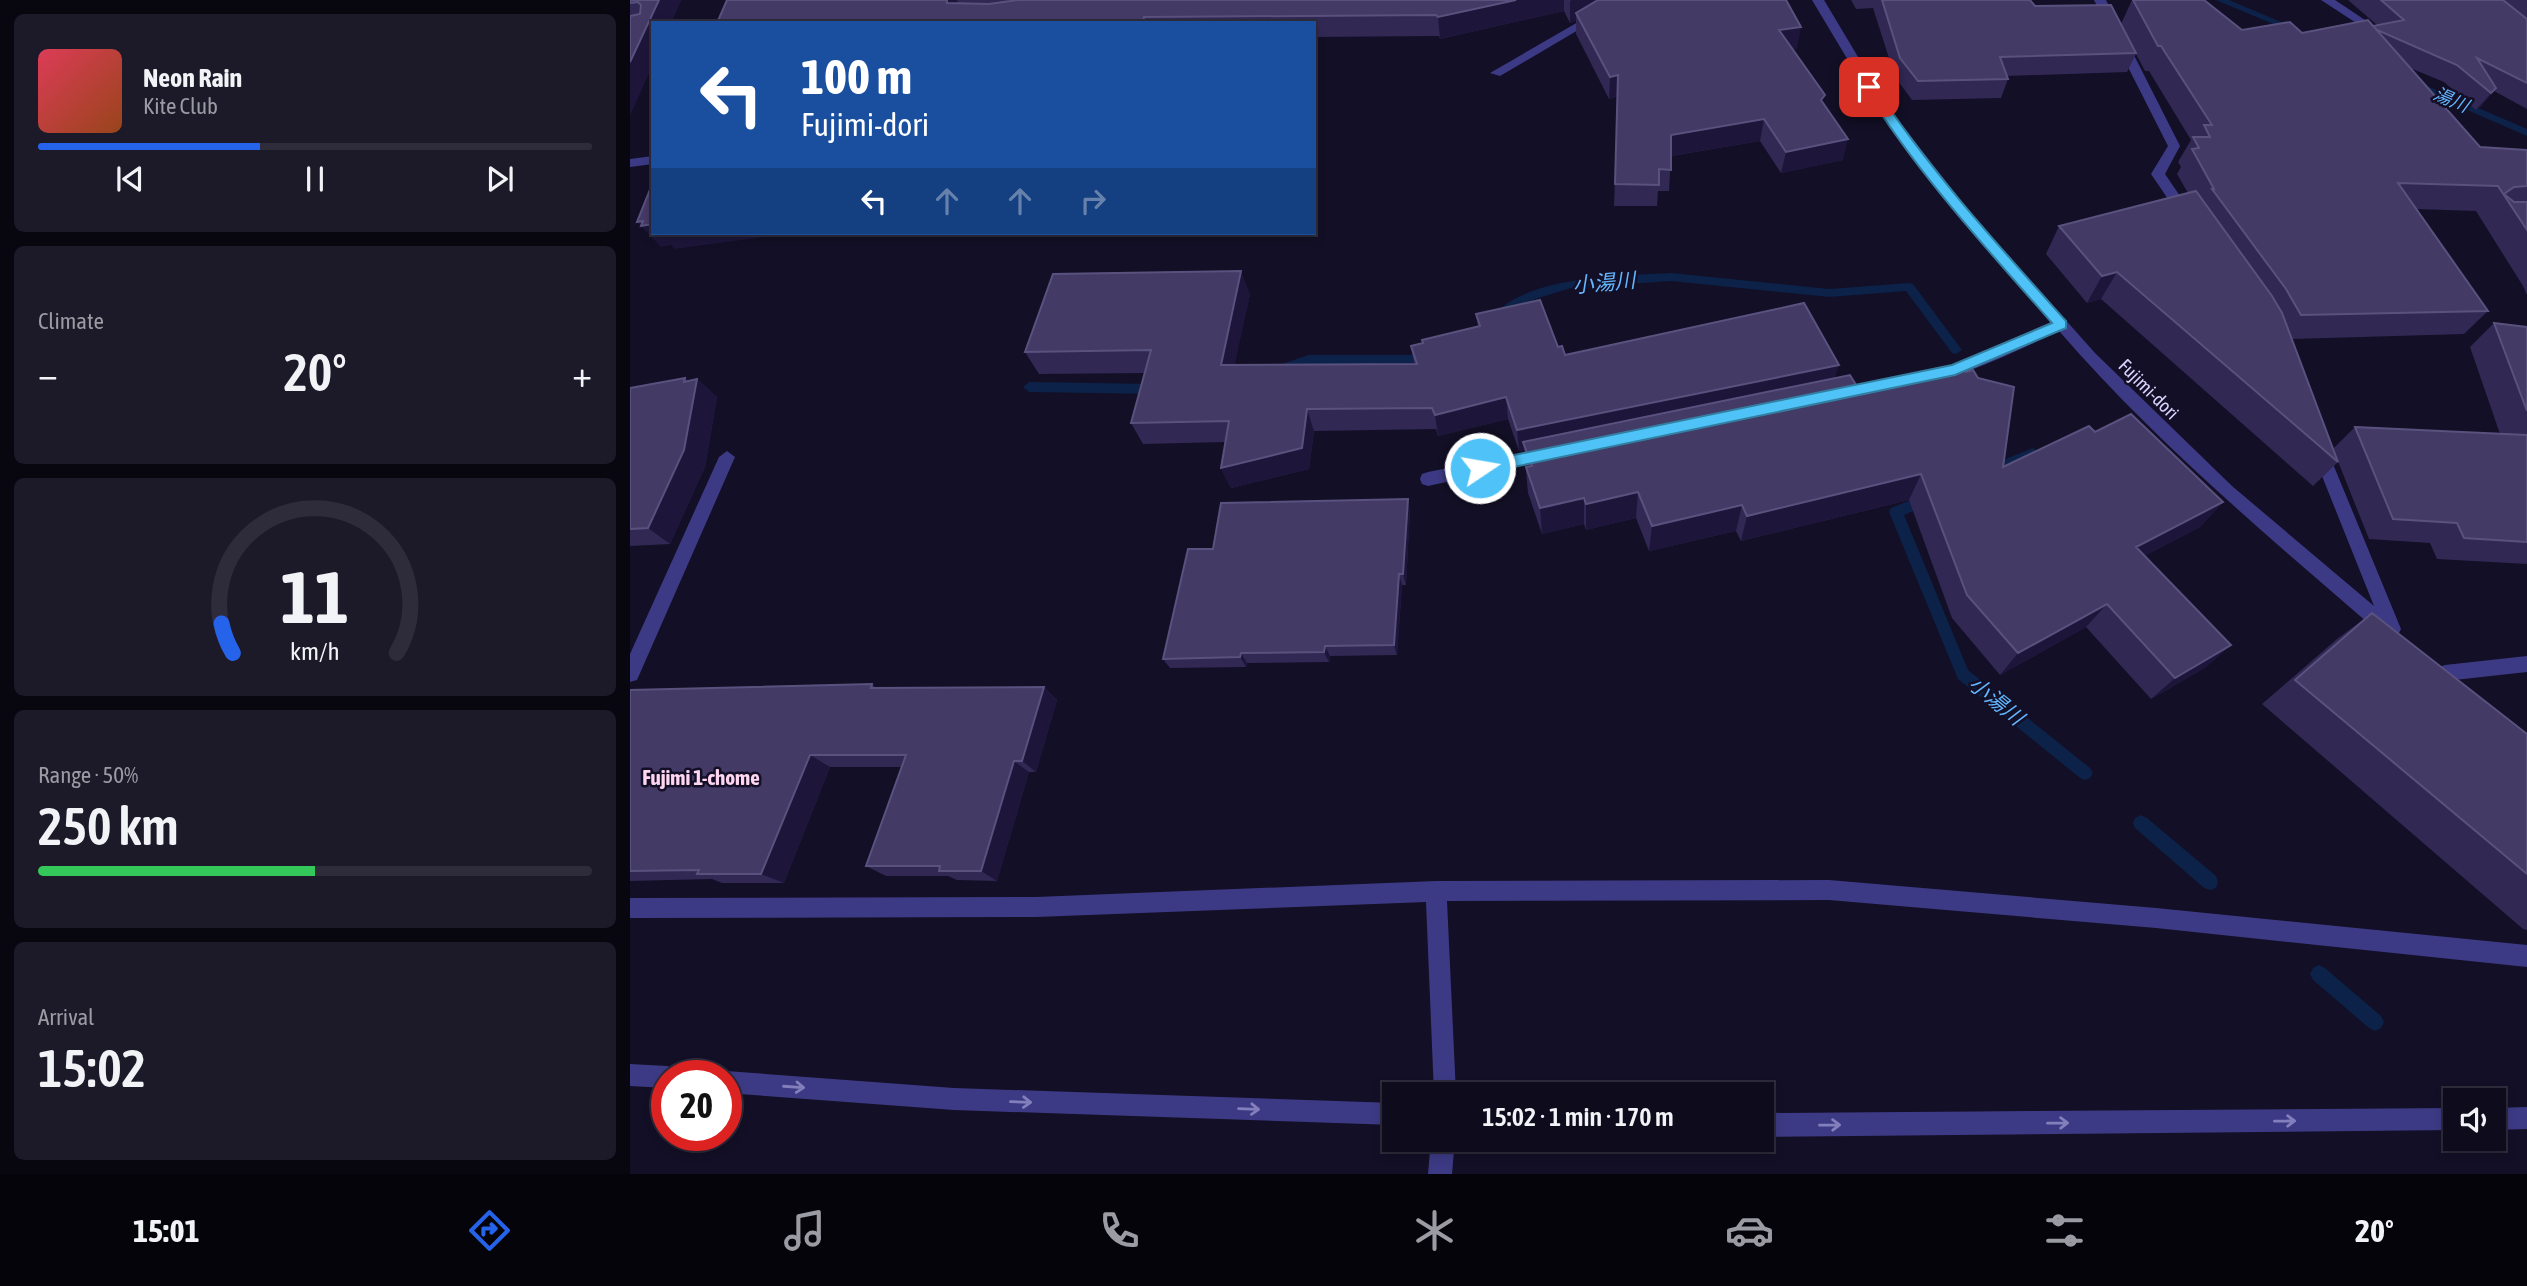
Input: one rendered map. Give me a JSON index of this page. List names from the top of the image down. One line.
{"streets":{"street":["Fujimi-dori"]},"districts":["Fujimi 1-chome"],"water":["湯川","小湯川"],"page":{"turn":["100 m","Fujimi-dori"],"song":["Neon Rain","Kite Club"],"tile":["Climate",["Range · 50%","250 km"],["Arrival","15:02"]],"heat":["−","20°","+"],"limit":"20","trip":"15:02 · 1 min · 170 m","tabs":["15:01","20°"],"gauge":["11","km/h"]}}
